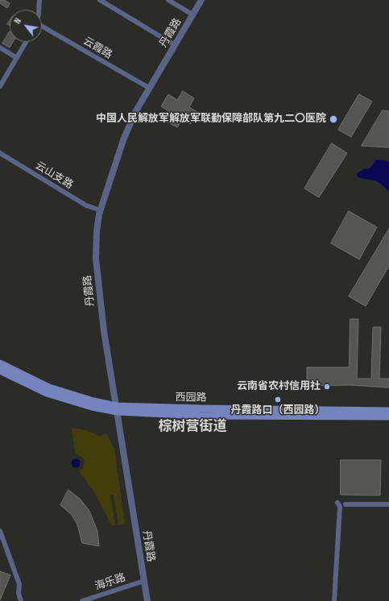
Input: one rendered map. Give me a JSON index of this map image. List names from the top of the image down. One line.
{"streets":{"main road":["西园路"],"street":["丹霞路","云霞路","云山支路","海乐路"]},"crossings":[["丹霞路","云霞路"],["丹霞路","云山支路"],["丹霞路","西园路"],["丹霞路","海乐路"]],"districts":["棕树营街道"],"places":["中国人民解放军解放军联勤保障部队第九二〇医院","云南省农村信用社","丹霞路口（西园路）"],"north":"top left"}
